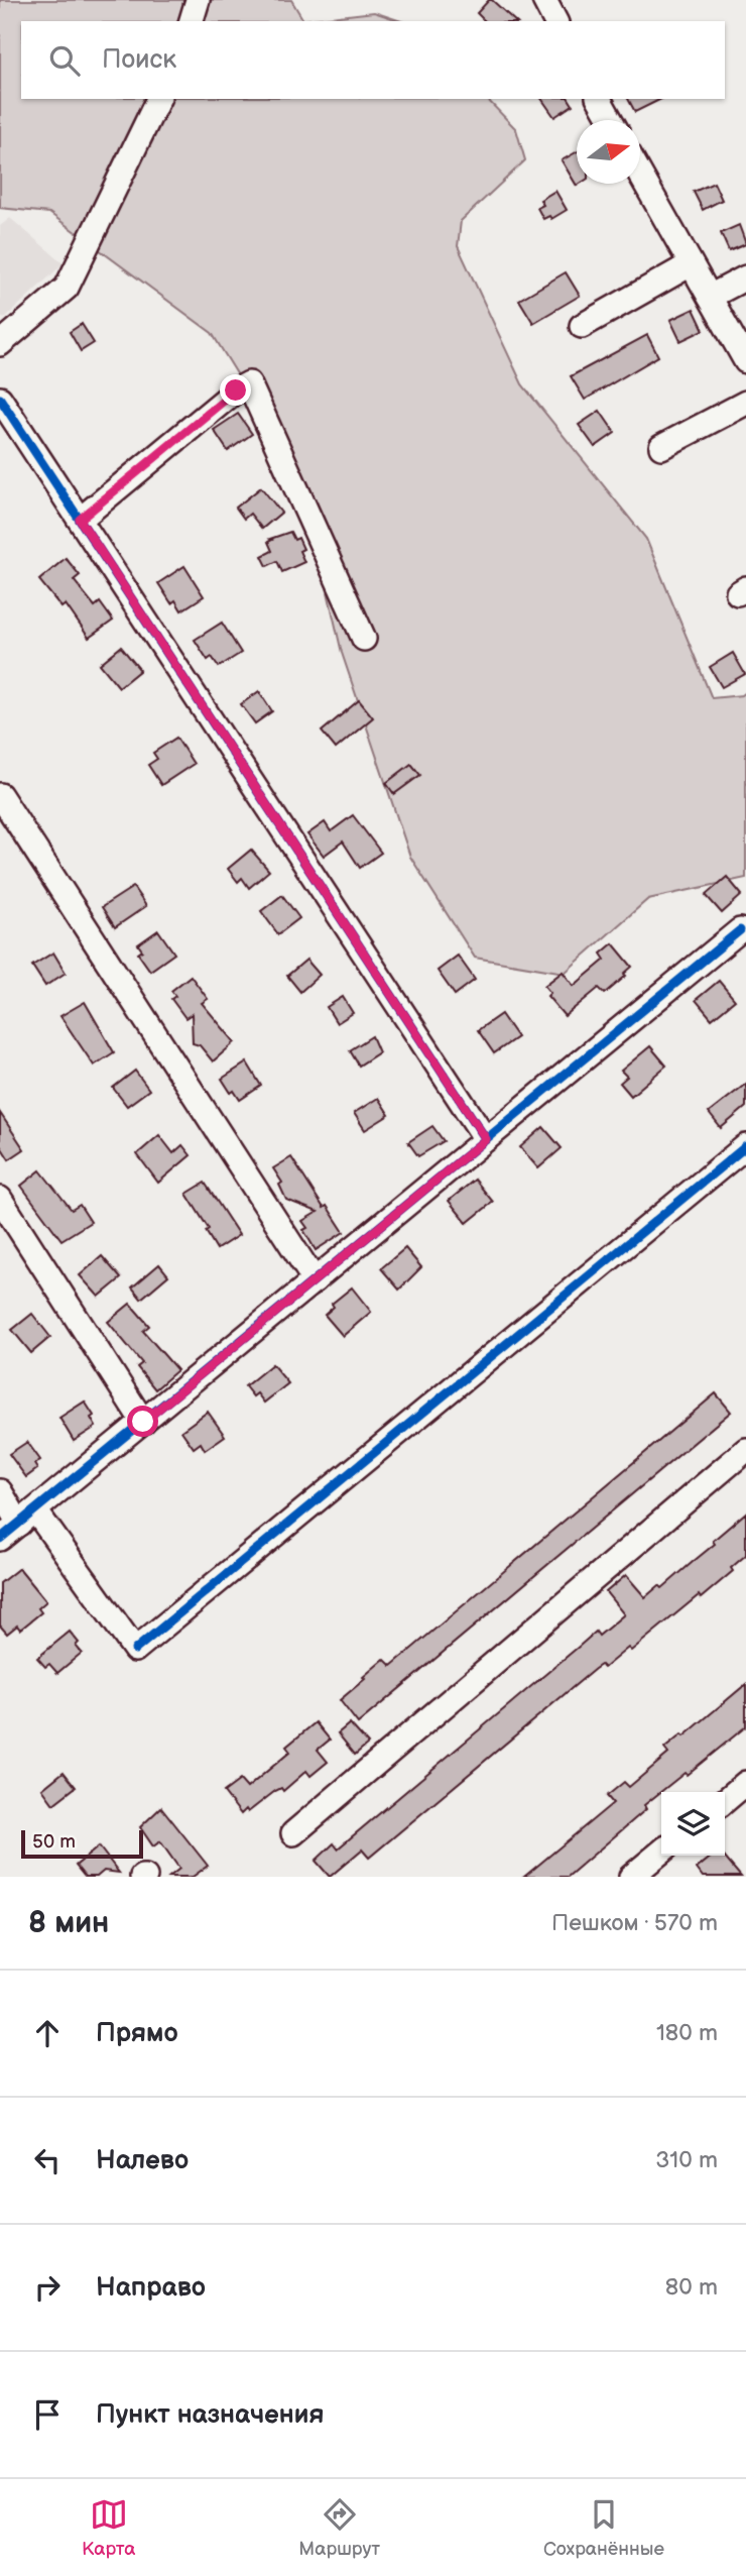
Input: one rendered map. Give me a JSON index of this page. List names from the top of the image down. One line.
{"scale_bar":"50 m","north":"right","page":{"search":"Поиск","scale":"50 m","heading":["8 мин","Пешком · 570 m"],"list":[["Прямо","180 m"],["Налево","310 m"],["Направо","80 m"],"Пункт назначения"],"nav":["Карта","Маршрут","Сохранённые"]}}
